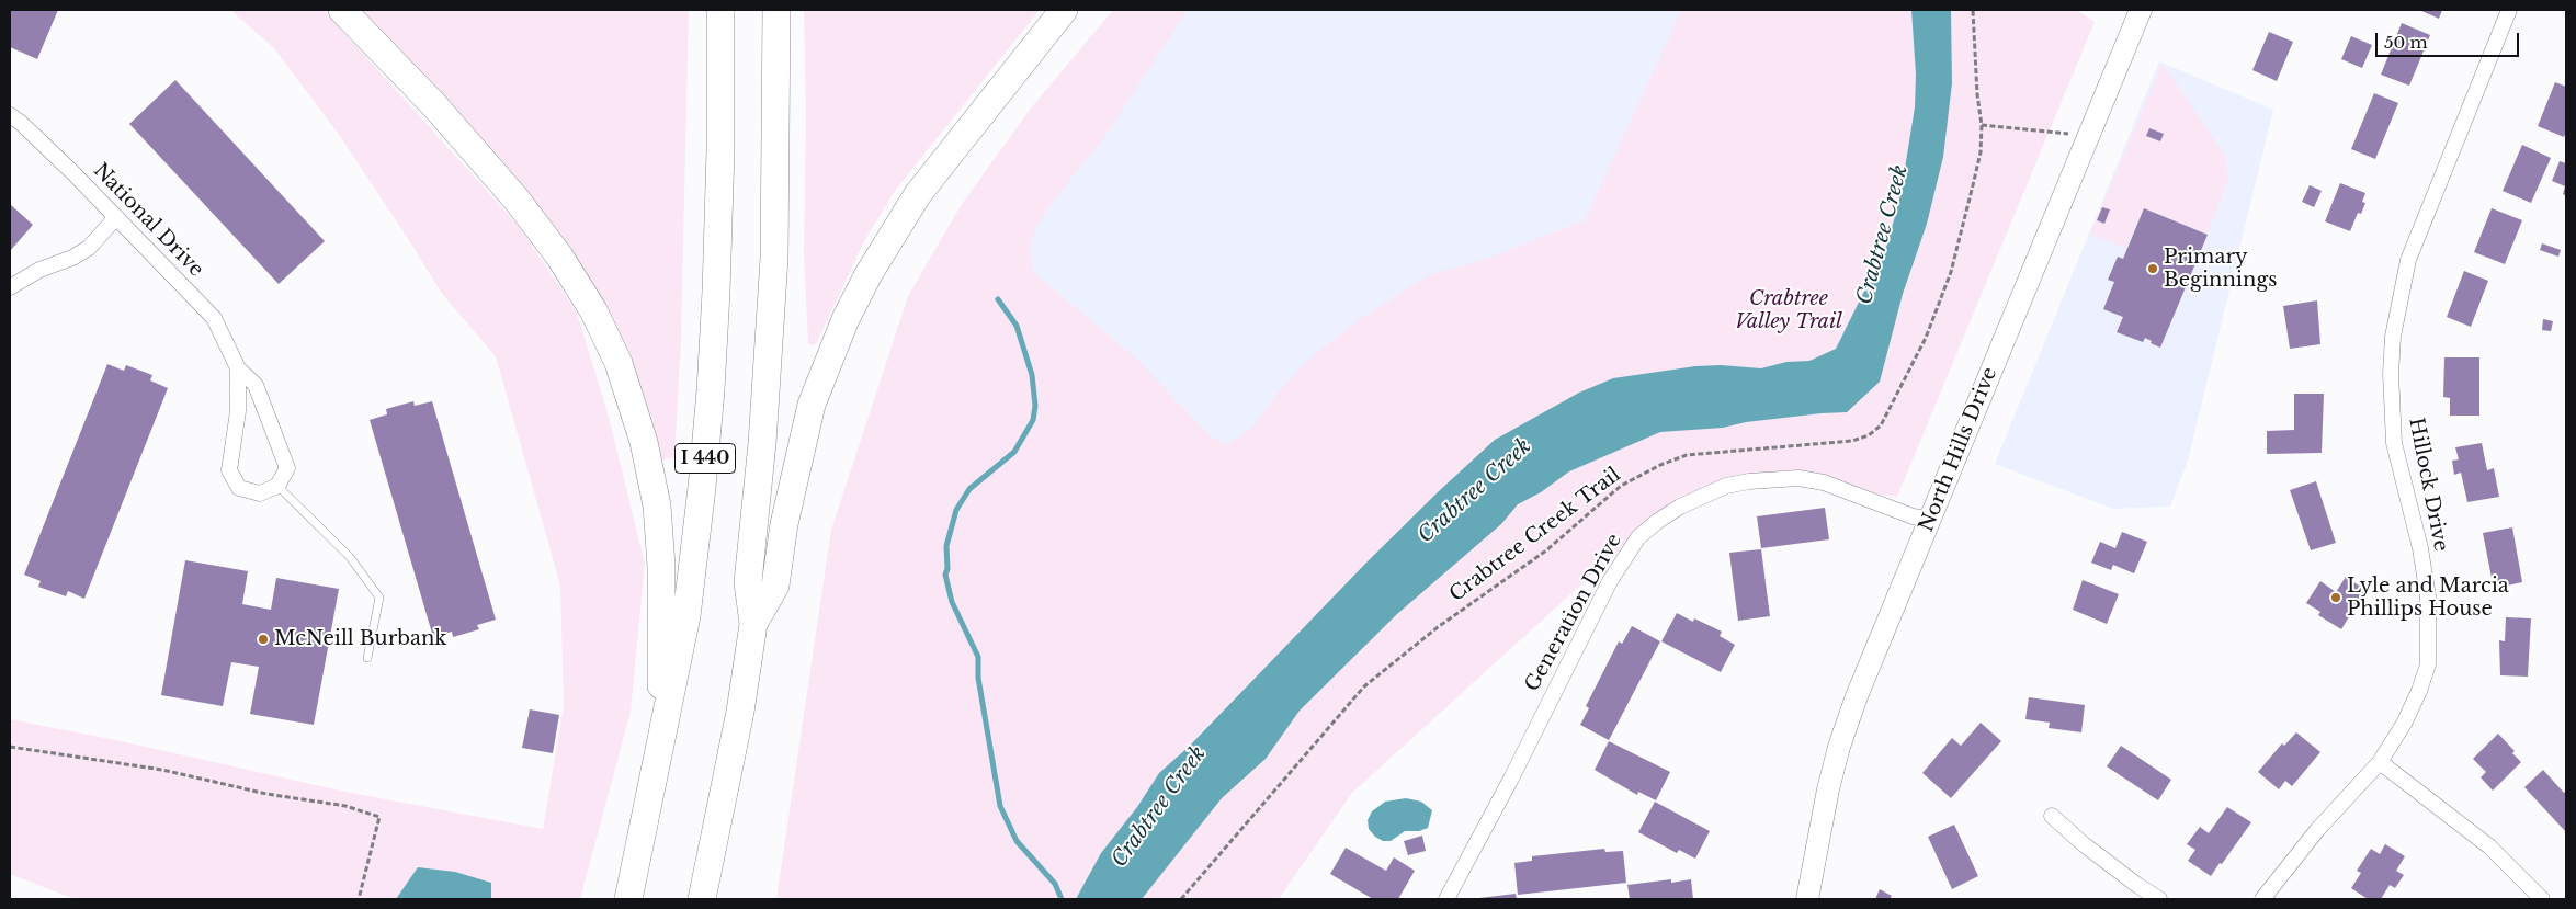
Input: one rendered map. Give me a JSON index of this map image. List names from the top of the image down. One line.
{"streets":{"highway":["I 440"],"main road":["North Hills Drive"],"street":["National Drive","Hillock Drive","Generation Drive"],"path":["Crabtree Creek Trail"]},"crossings":[["North Hills Drive","Generation Drive"]],"water":["Crabtree Creek"],"parks":["Crabtree Valley Trail"],"places":["Primary Beginnings","Lyle and Marcia Phillips House","McNeill Burbank"],"scale_bar":"50 m"}
